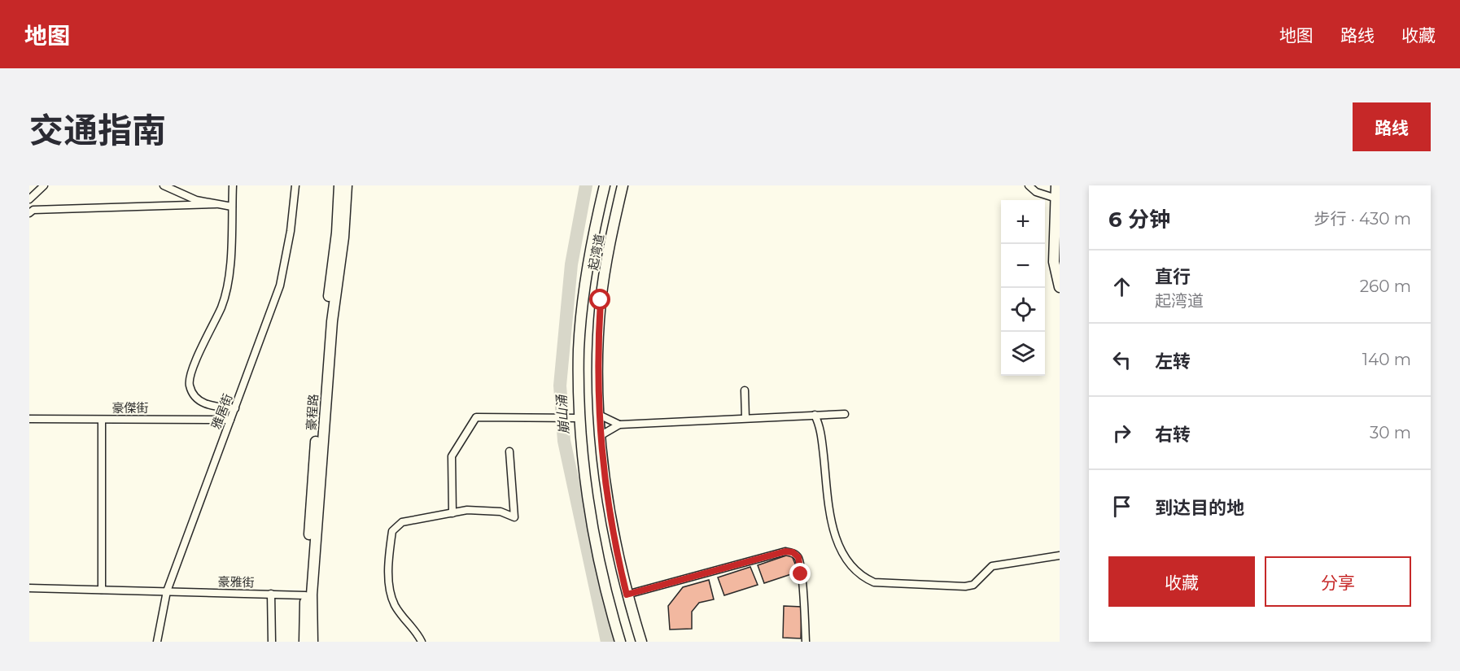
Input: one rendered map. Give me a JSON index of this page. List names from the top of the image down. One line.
{"streets":{"street":["起湾道","豪傑街","雅居街","豪程路","豪雅街"]},"crossings":[["豪傑街","雅居街"],["雅居街","豪雅街"],["豪程路","豪雅街"]],"water":["崩山涌"],"page":{"header":"地图","nav":["地图","路线","收藏"],"title":"交通指南","buttons":["路线",["收藏","分享"]],"heading":["6 分钟","步行 · 430 m"],"map_buttons":["+","−"],"list":[["直行","起湾道","260 m"],["左转","140 m"],["右转","30 m"],"到达目的地"]}}
